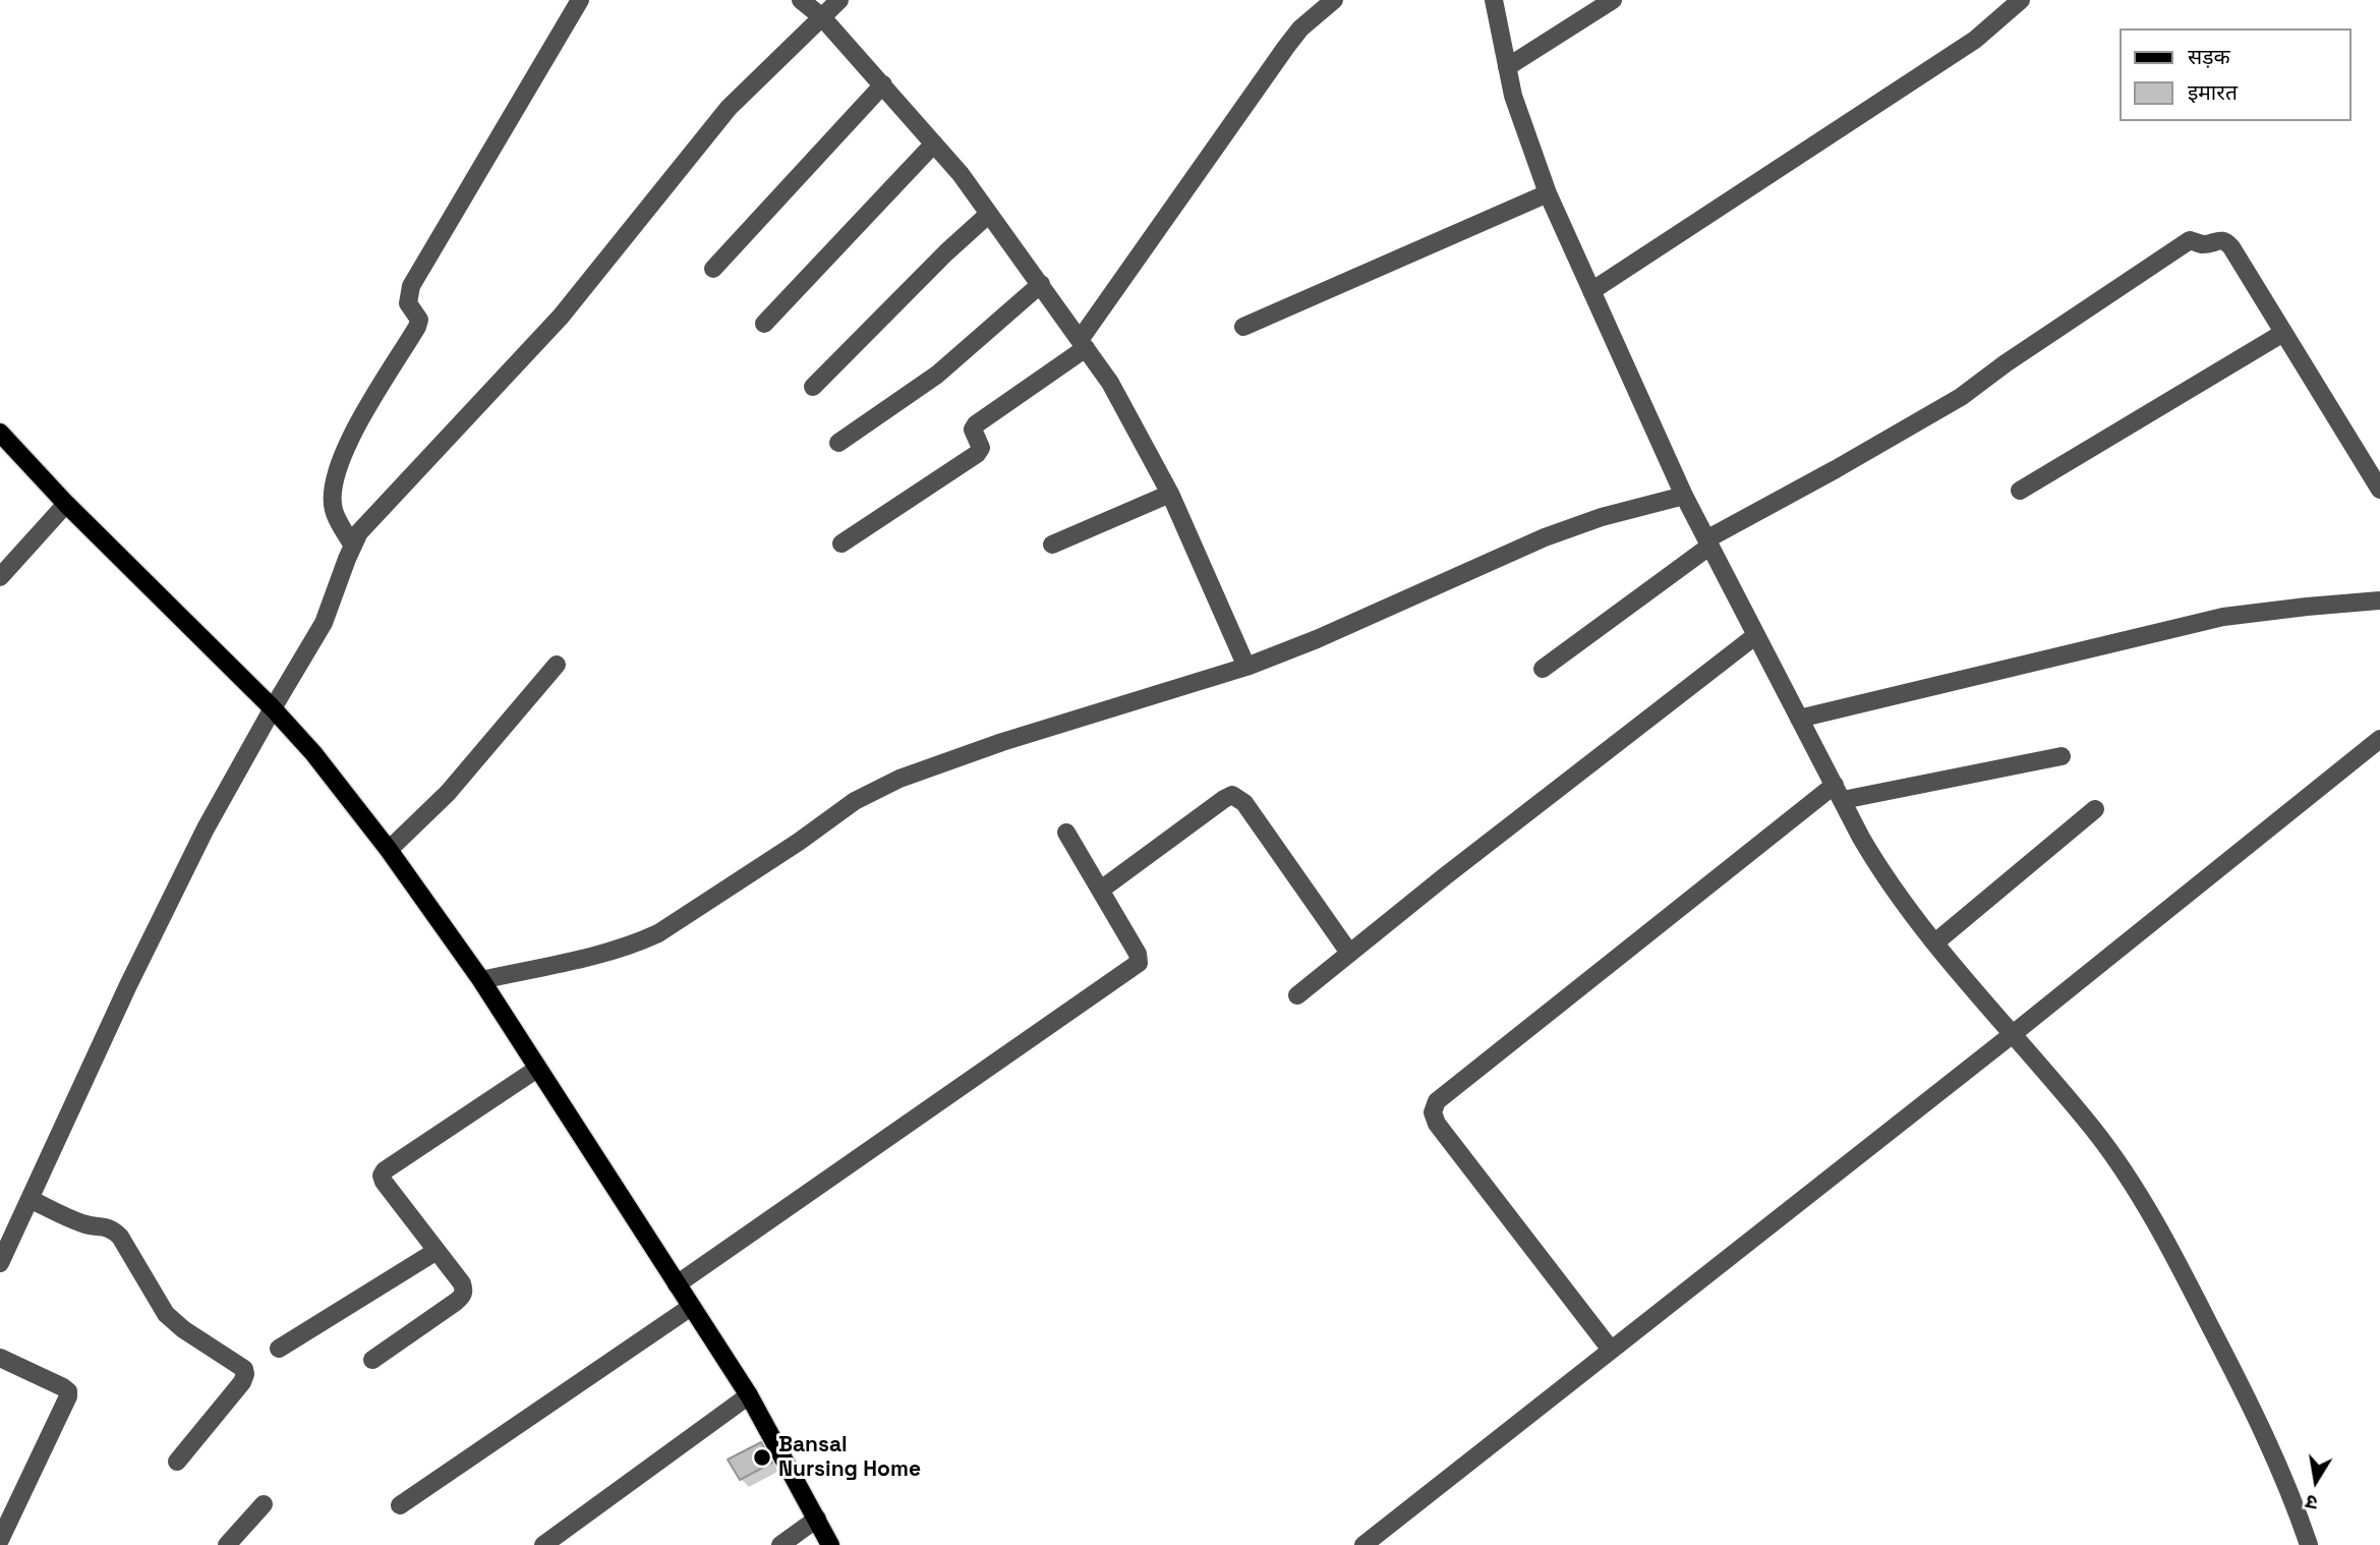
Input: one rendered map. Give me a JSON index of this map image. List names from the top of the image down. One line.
{"places":["Bansal Nursing Home"],"legend":["सड़क","इमारत"],"north":"bottom"}
